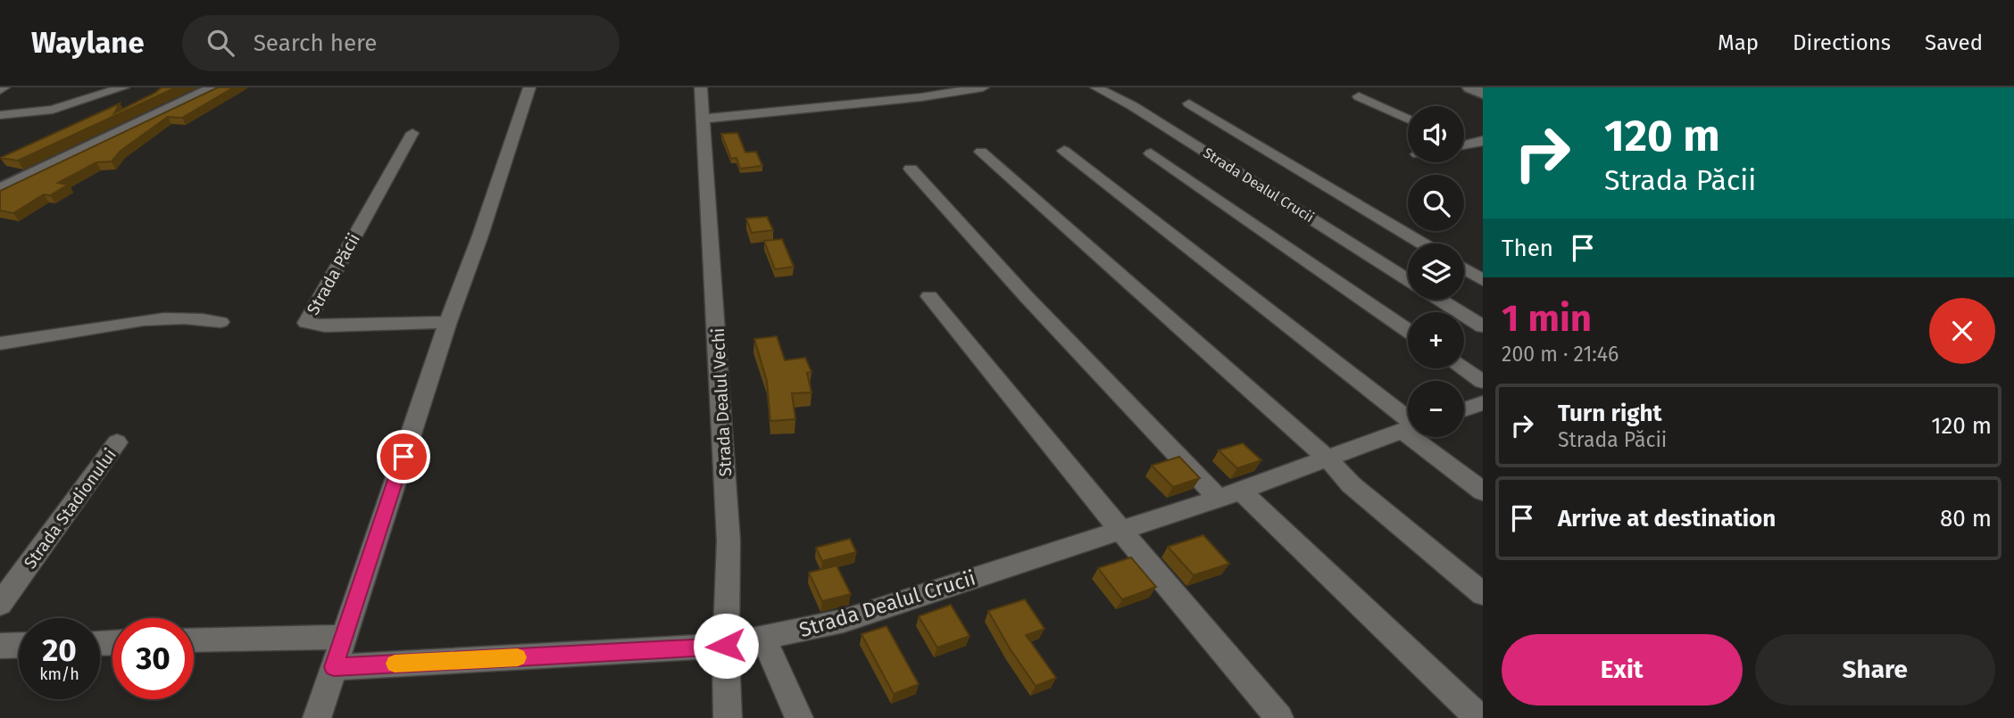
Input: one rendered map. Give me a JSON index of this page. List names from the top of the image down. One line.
{"streets":{"street":["Strada Dealul Crucii","Strada Păcii","Strada Dealul Vechi","Strada Stadionului"]},"crossings":[["Strada Dealul Crucii","Strada Dealul Vechi"]],"page":{"header":"Waylane","search":"Search here","nav":["Map","Directions","Saved"],"turn":["120 m","Strada Păcii"],"map_buttons":["+","−"],"then":"Then","heading":["1 min","200 m · 21:46"],"list":[{"name":"Turn right","note":"Strada Păcii","value":"120 m"},{"name":"Arrive at destination","value":"80 m"}],"speed":"20 km/h","limit":"30","buttons":["Exit","Share"]}}
